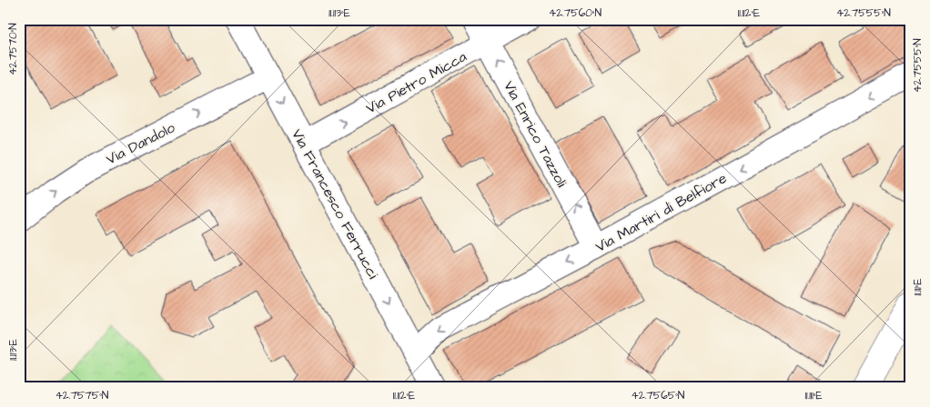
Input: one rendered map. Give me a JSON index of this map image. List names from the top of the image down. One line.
{"streets":{"street":["Via Pietro Micca","Via Enrico Tazzoli","Via Dandolo","Via Francesco Ferrucci","Via Martiri di Belfiore"]},"crossings":[["Via Pietro Micca","Via Enrico Tazzoli"],["Via Pietro Micca","Via Francesco Ferrucci"],["Via Enrico Tazzoli","Via Martiri di Belfiore"],["Via Dandolo","Via Francesco Ferrucci"],["Via Francesco Ferrucci","Via Martiri di Belfiore"]],"one_way":["Via Pietro Micca","Via Enrico Tazzoli","Via Dandolo","Via Francesco Ferrucci","Via Martiri di Belfiore"],"coordinates":["11.113°E","42.7560°N","11.112°E","42.7555°N","42.7570°N","11.111°E","42.7575°N","42.7565°N"]}
